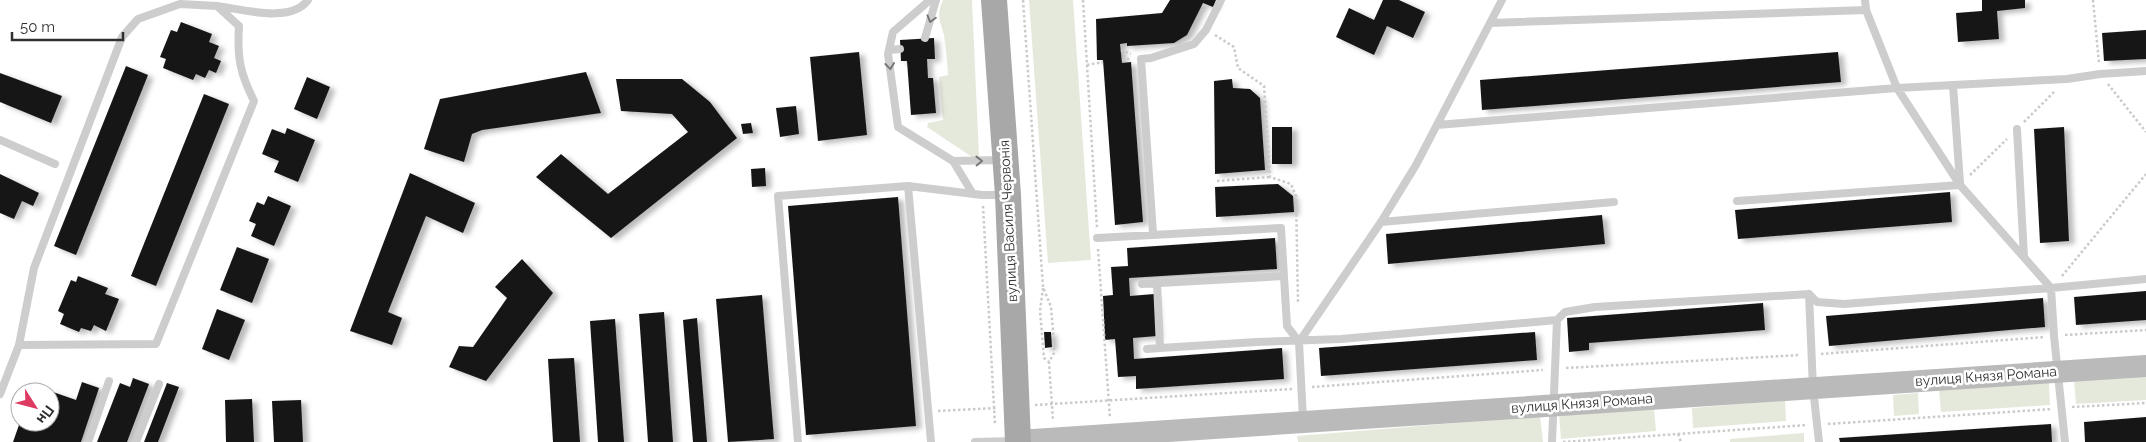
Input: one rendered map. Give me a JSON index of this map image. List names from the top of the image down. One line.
{"streets":{"main road":["вулиця Василя Червонія"],"street":["вулиця Князя Романа"]},"crossings":[["вулиця Василя Червонія","вулиця Князя Романа"]],"scale_bar":"50 m","north":"bottom right"}
